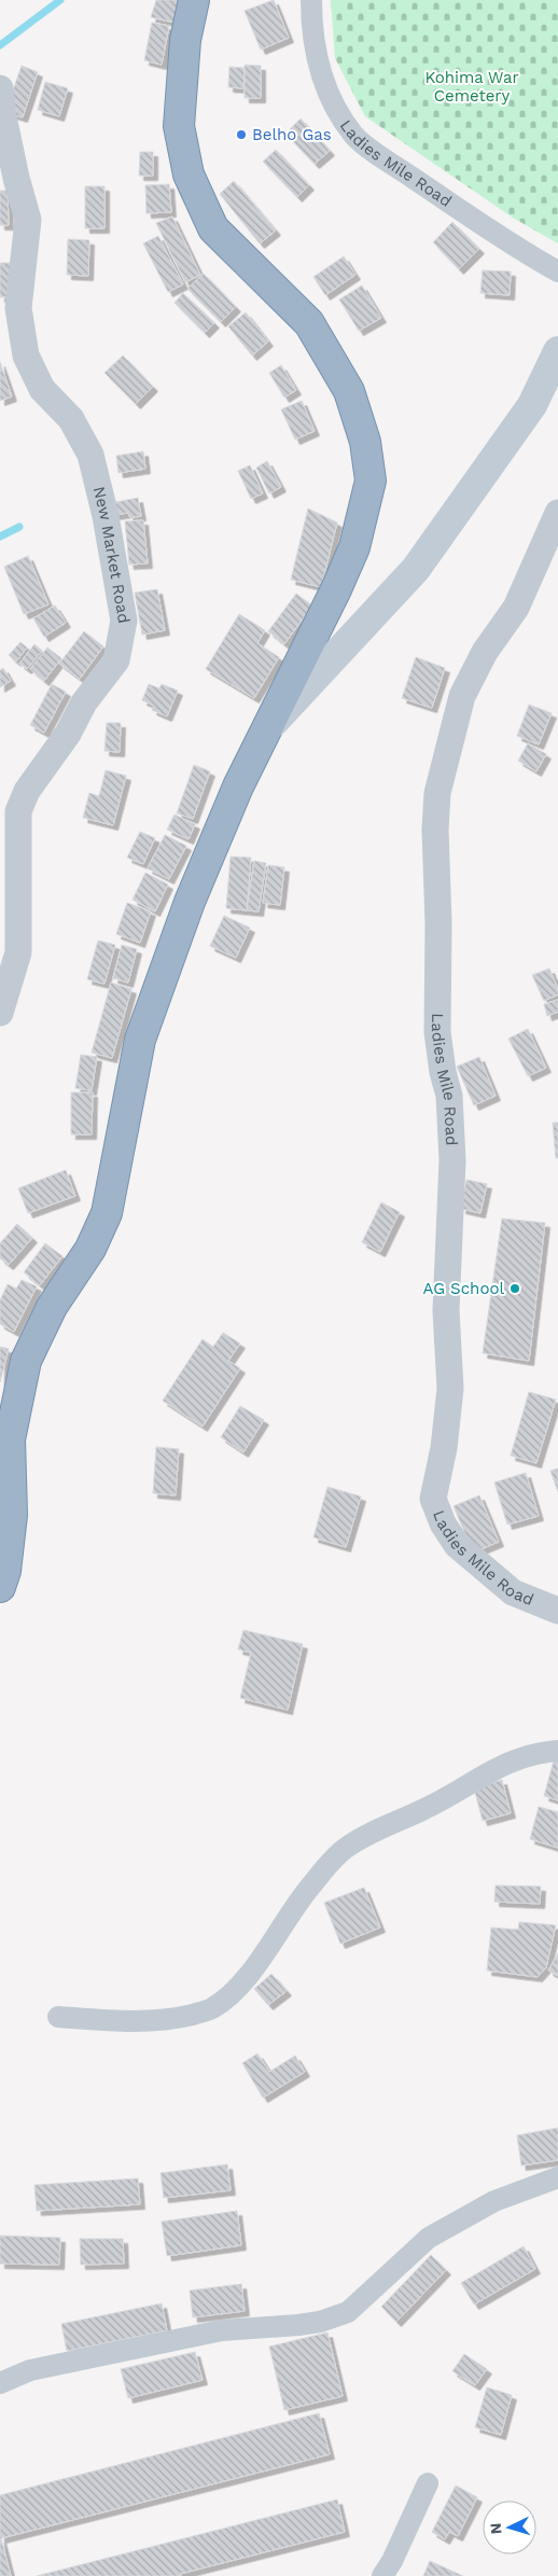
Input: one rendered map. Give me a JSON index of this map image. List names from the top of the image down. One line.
{"streets":{"street":["Ladies Mile Road","New Market Road"]},"parks":["Kohima War Cemetery"],"places":["Belho Gas","AG School"],"north":"left"}
